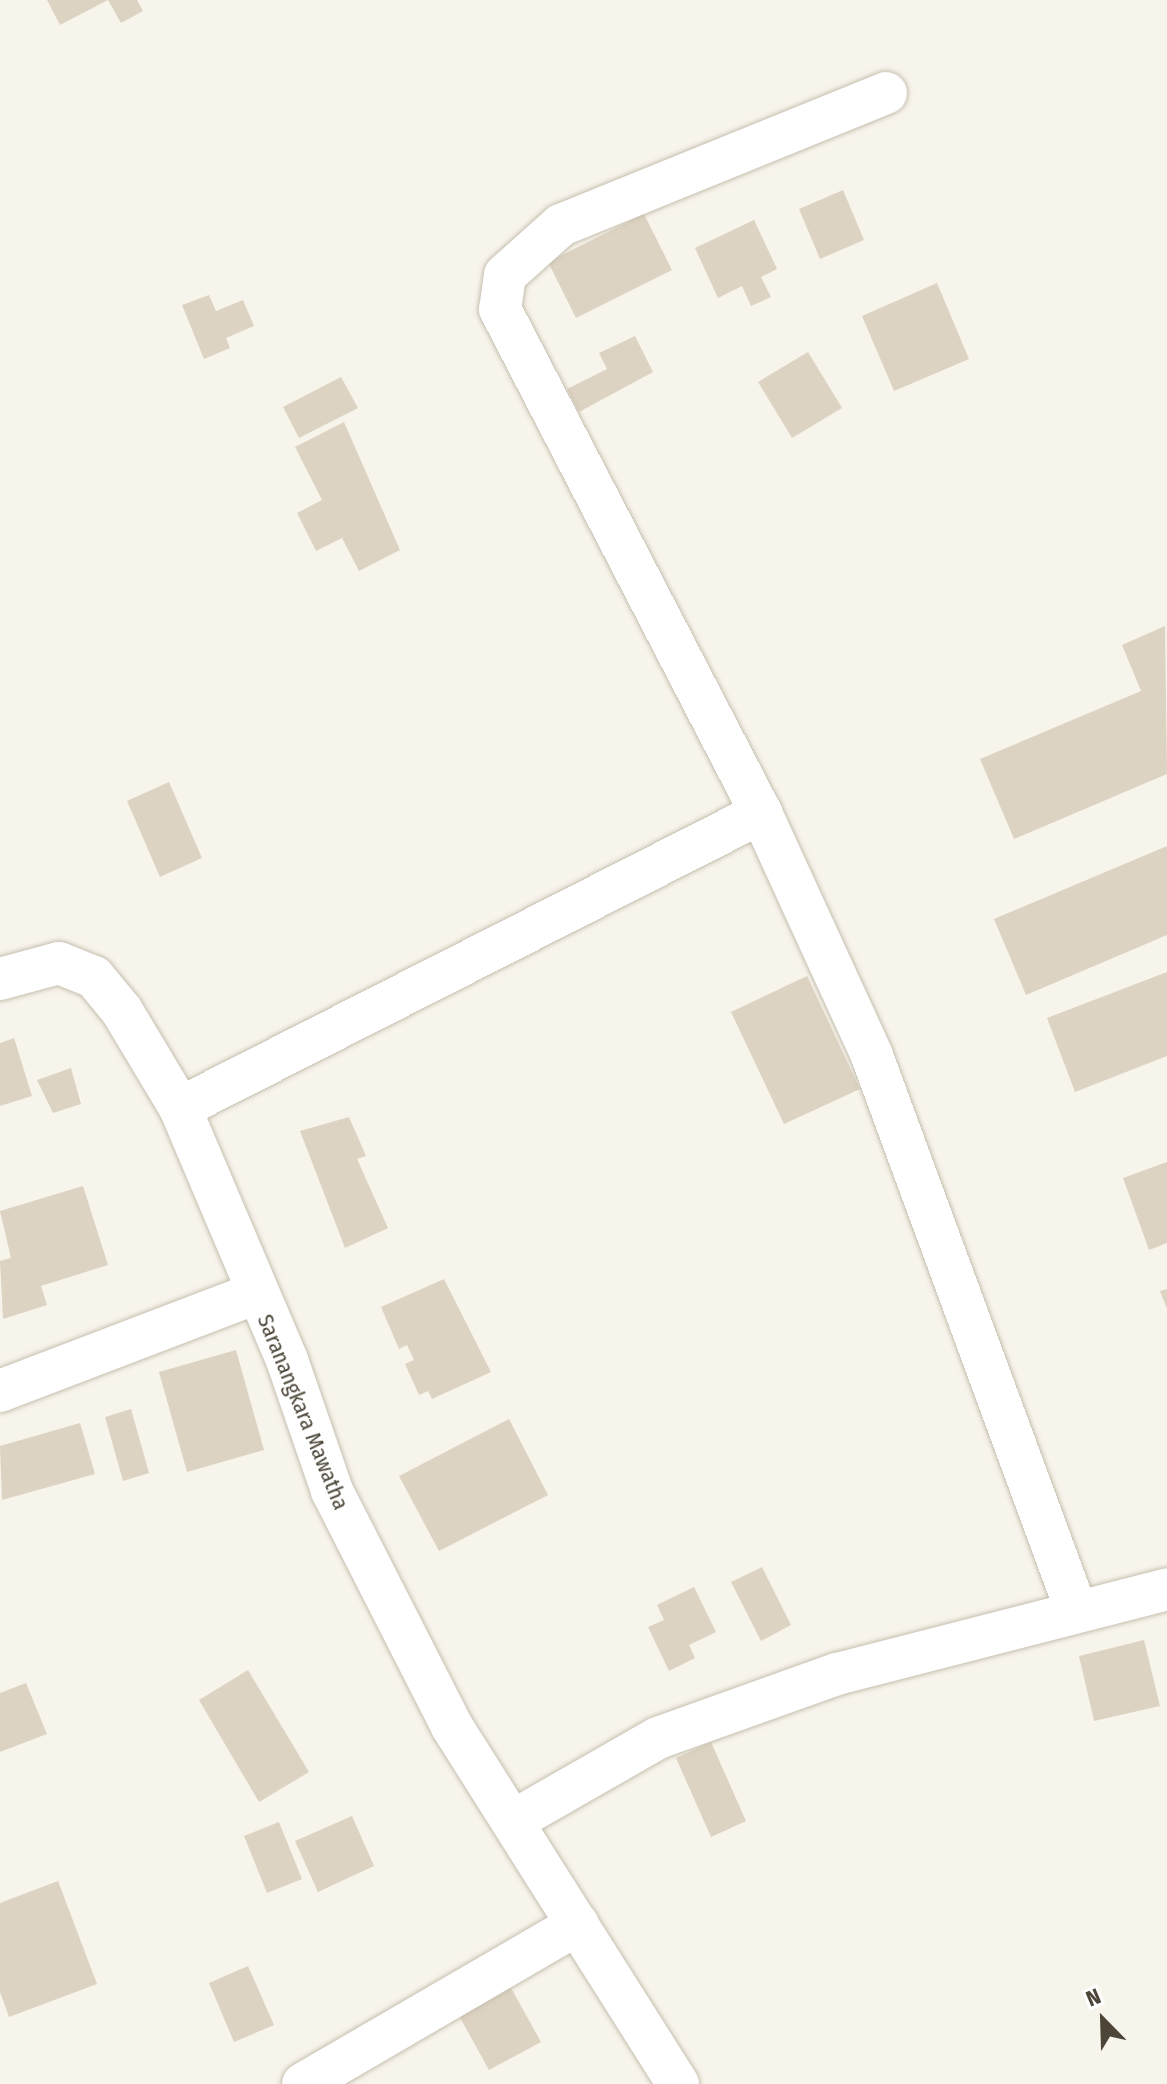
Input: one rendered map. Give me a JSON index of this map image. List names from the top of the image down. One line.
{"streets":{"street":["Saranangkara Mawatha"]},"north":"top left"}
